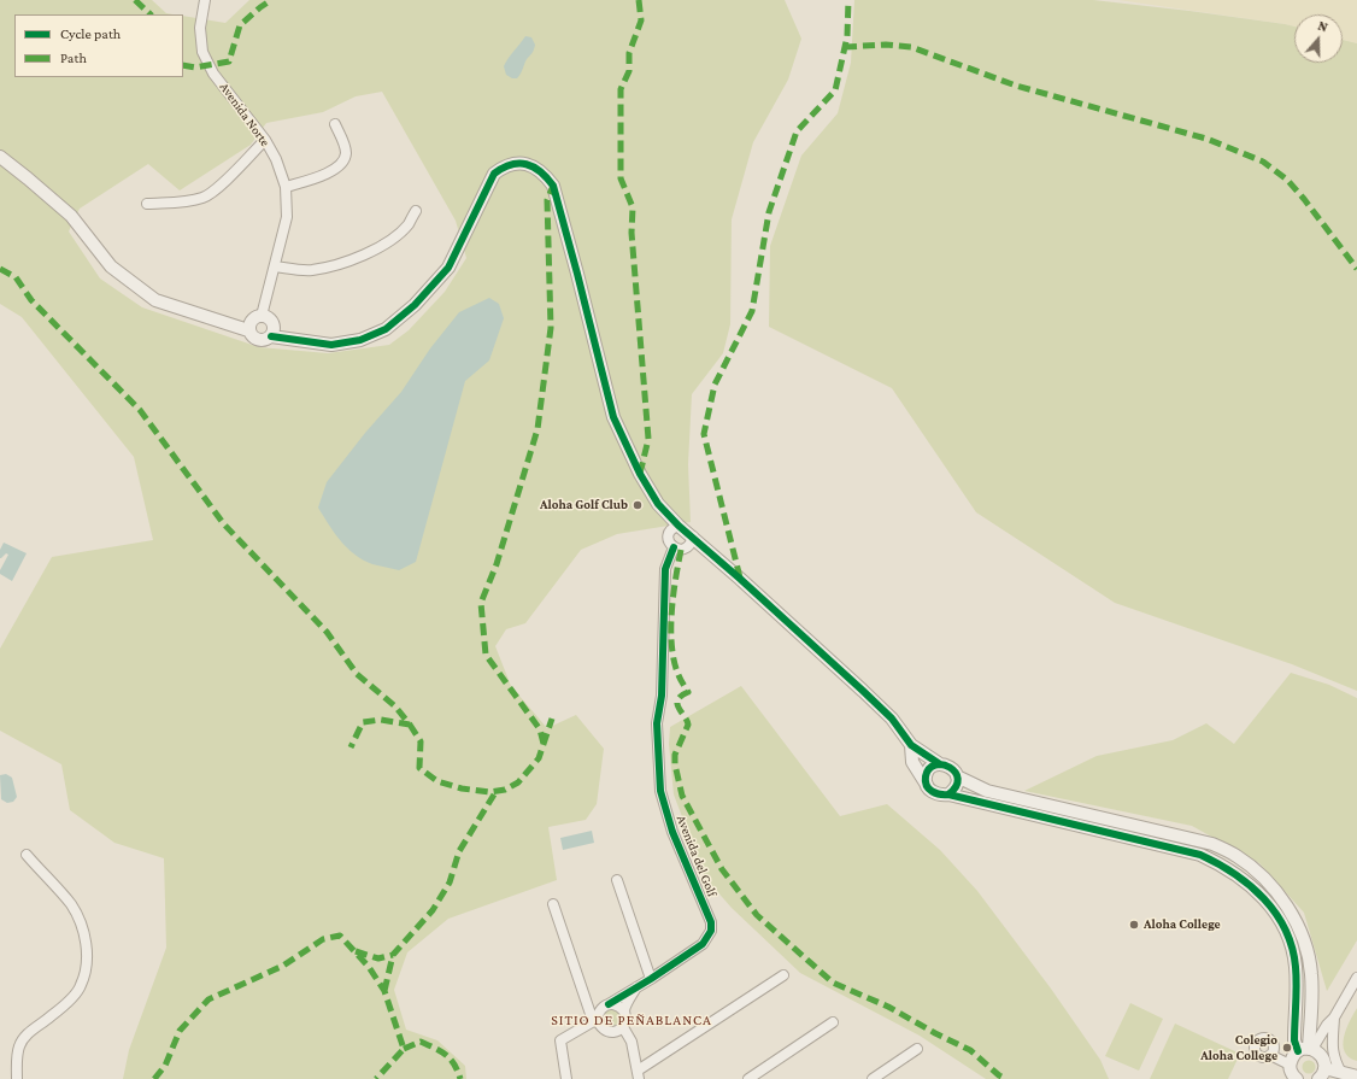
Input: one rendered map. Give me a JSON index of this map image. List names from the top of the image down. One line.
{"streets":{"street":["Avenida Norte","Avenida del Golf"]},"districts":["SITIO DE PEÑABLANCA"],"places":["Aloha Golf Club","Aloha College","Colegio Aloha College"],"legend":["Cycle path","Path"],"north":"top"}
